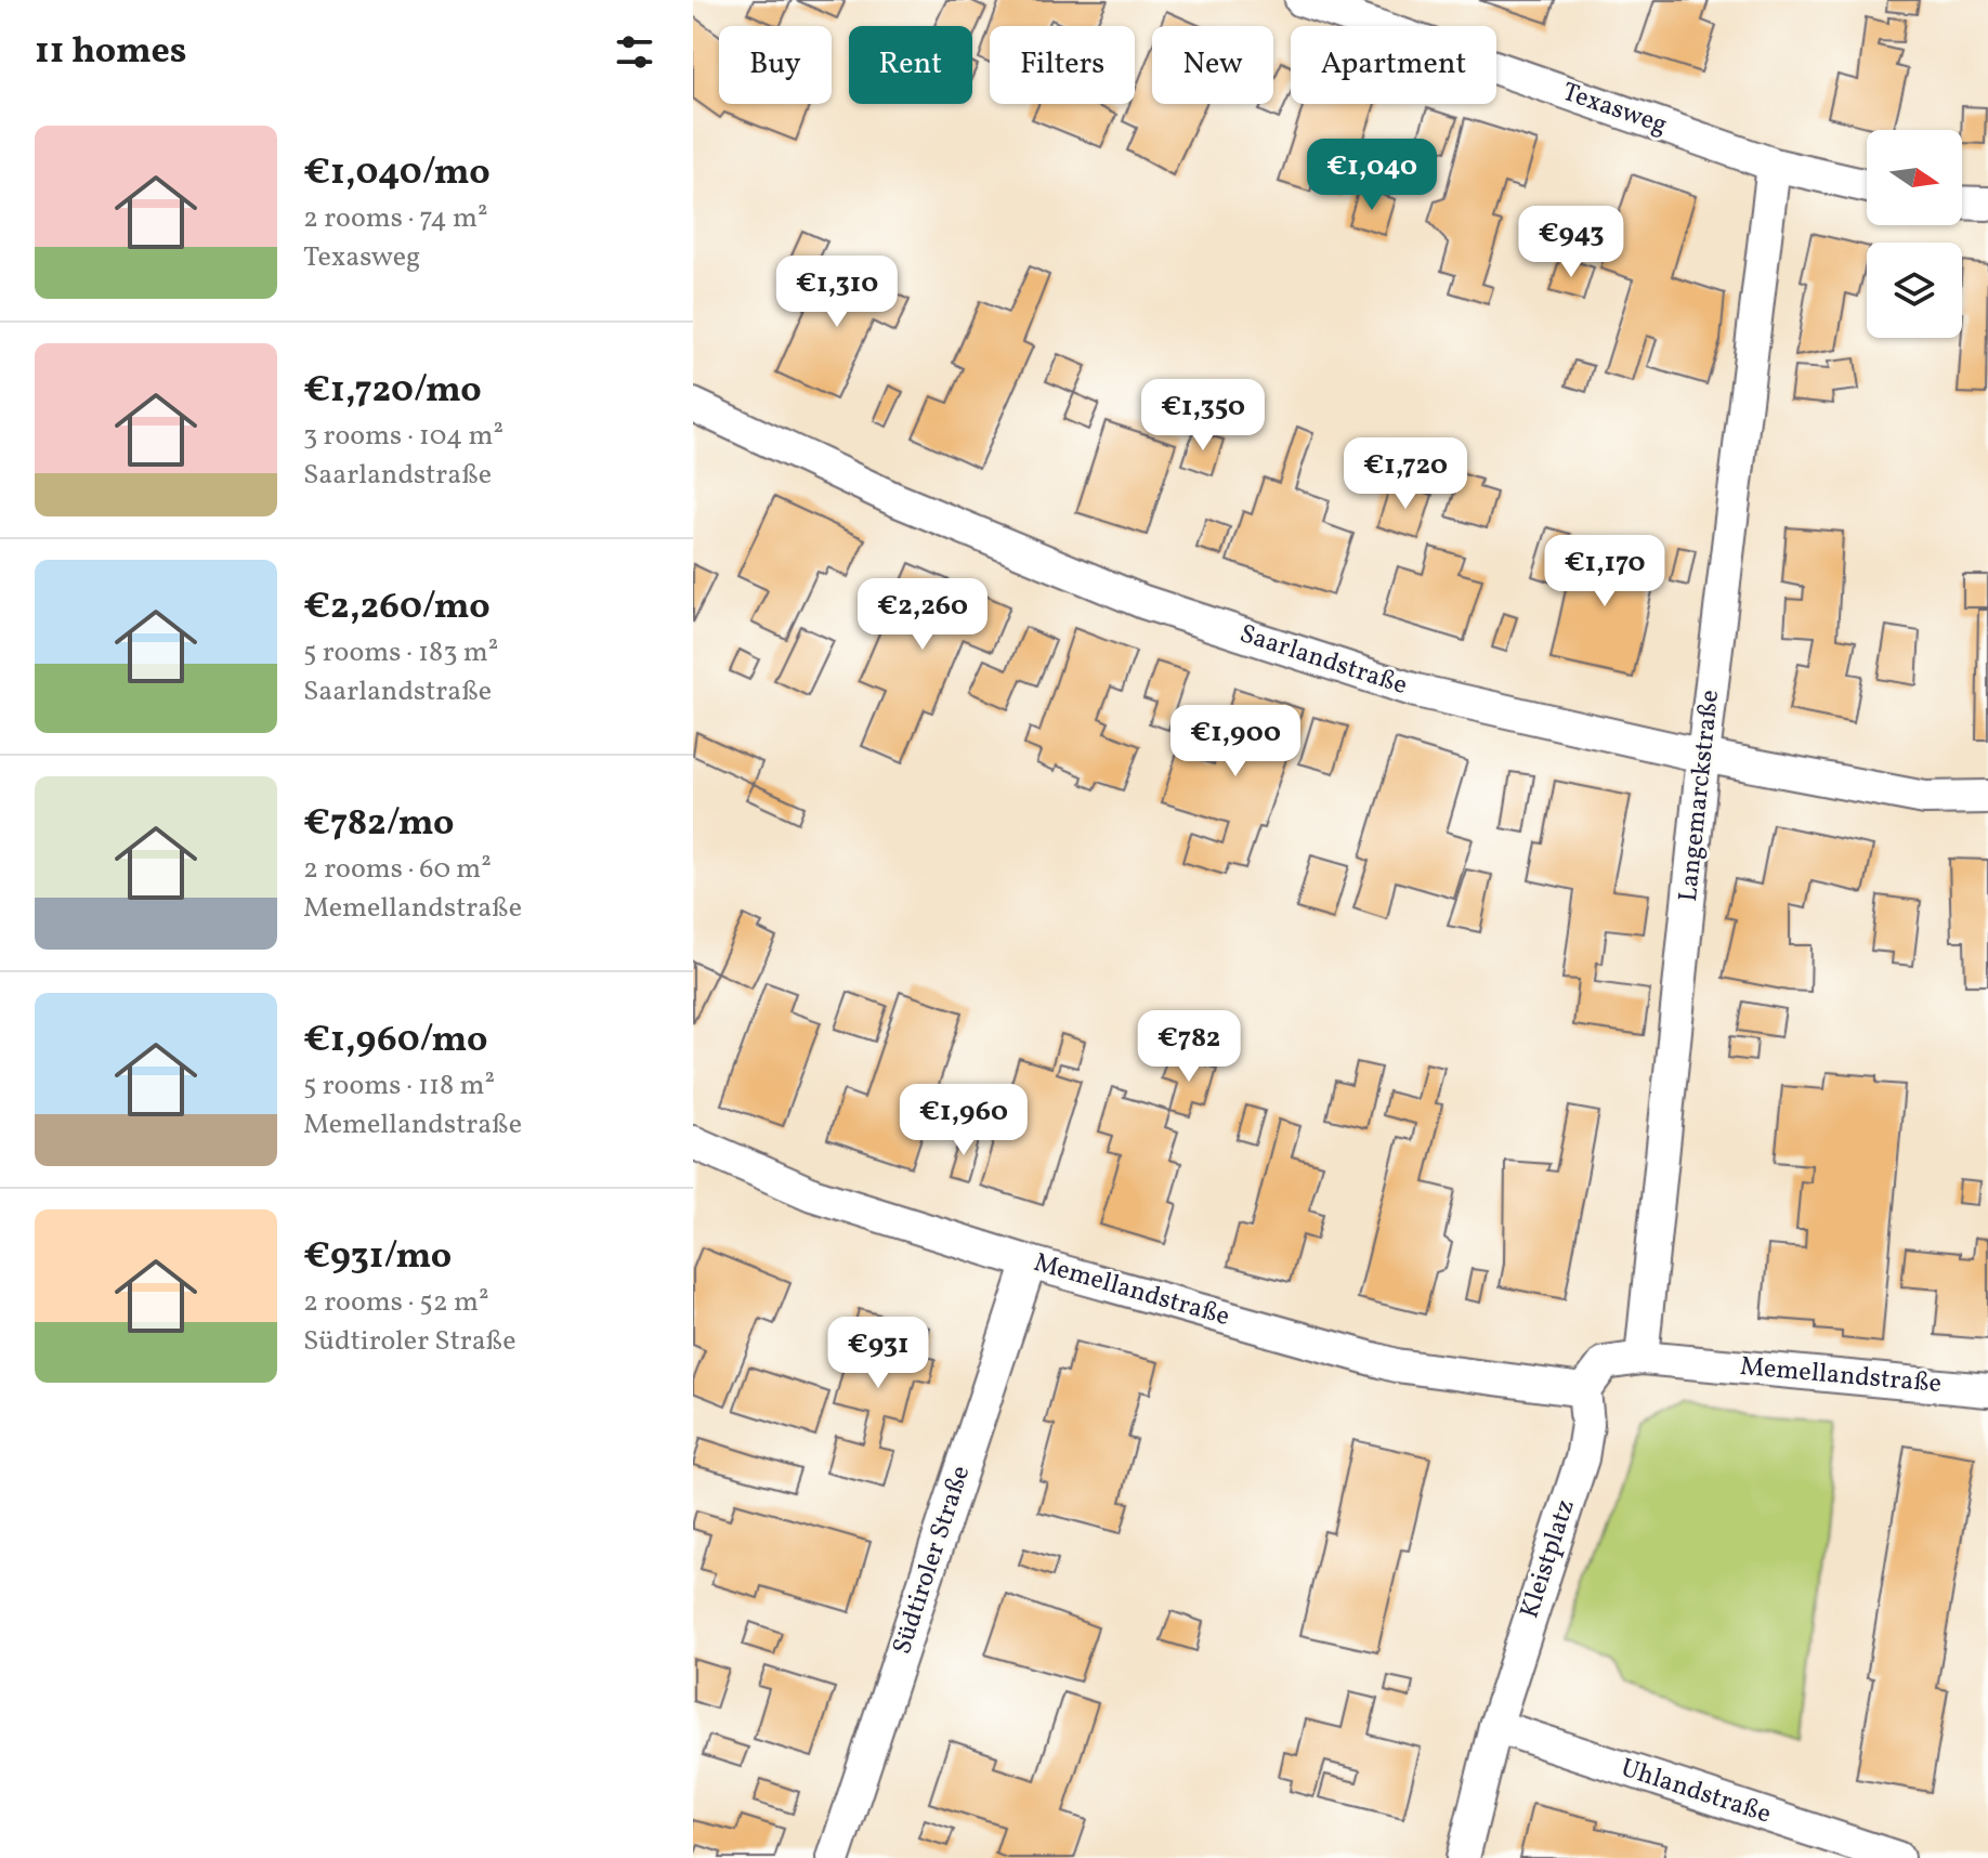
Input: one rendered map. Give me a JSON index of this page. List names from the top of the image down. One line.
{"streets":{"street":["Texasweg","Saarlandstraße","Langemarckstraße","Memellandstraße","Kleistplatz","Südtiroler Straße","Uhlandstraße"]},"crossings":[["Texasweg","Langemarckstraße"],["Saarlandstraße","Langemarckstraße"],["Langemarckstraße","Memellandstraße"],["Memellandstraße","Kleistplatz"],["Memellandstraße","Südtiroler Straße"],["Kleistplatz","Uhlandstraße"]],"north":"right","page":{"heading":"11 homes","chip":["Buy","Rent","Filters","New","Apartment"],"list":[{"name":"€1,040/mo","note":"2 rooms · 74 m² · Texasweg"},{"name":"€1,720/mo","note":"3 rooms · 104 m² · Saarlandstraße"},{"name":"€2,260/mo","note":"5 rooms · 183 m² · Saarlandstraße"},{"name":"€782/mo","note":"2 rooms · 60 m² · Memellandstraße"},{"name":"€1,960/mo","note":"5 rooms · 118 m² · Memellandstraße"},{"name":"€931/mo","note":"2 rooms · 52 m² · Südtiroler Straße"}],"price":["€1,040","€943","€1,310","€1,350","€1,720","€1,170","€2,260","€1,900","€782","€1,960","€931"]}}
